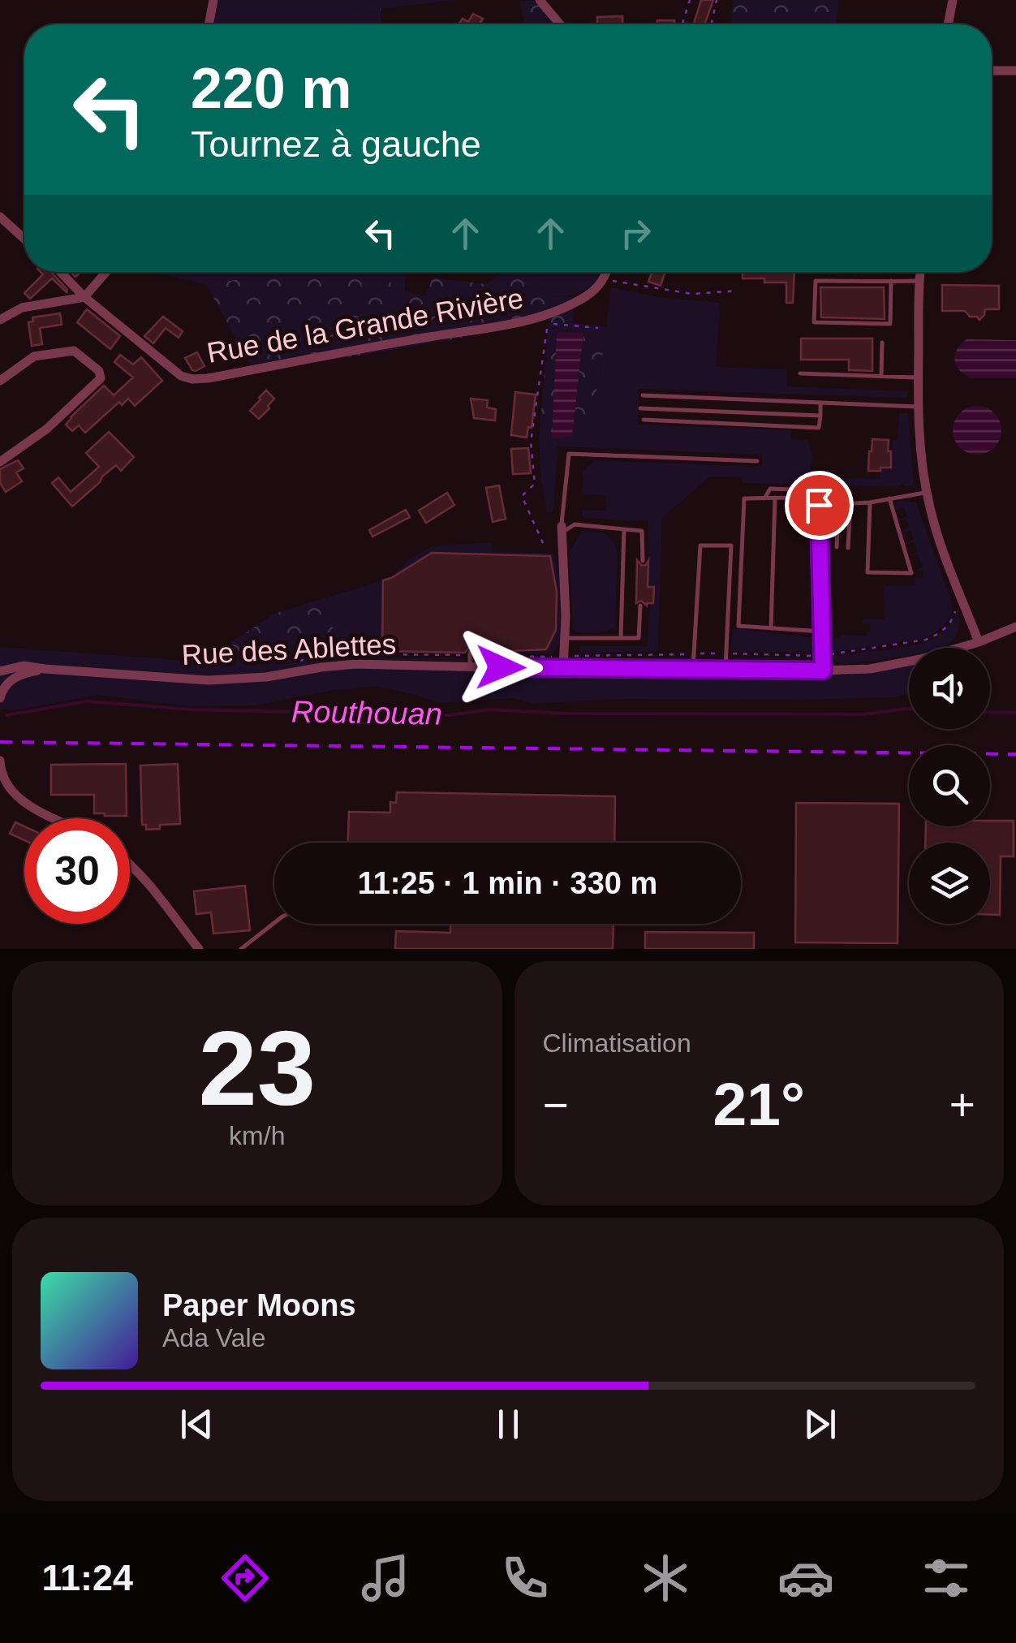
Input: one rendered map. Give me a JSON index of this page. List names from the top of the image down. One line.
{"streets":{"street":["Rue de la Grande Rivière","Rue des Ablettes"]},"water":["Routhouan"],"page":{"turn":["220 m","Tournez à gauche"],"limit":"30","trip":"11:25 · 1 min · 330 m","tile":[["23","km/h"],"Climatisation"],"heat":["−","21°","+"],"song":["Paper Moons","Ada Vale"],"tabs":"11:24"}}
